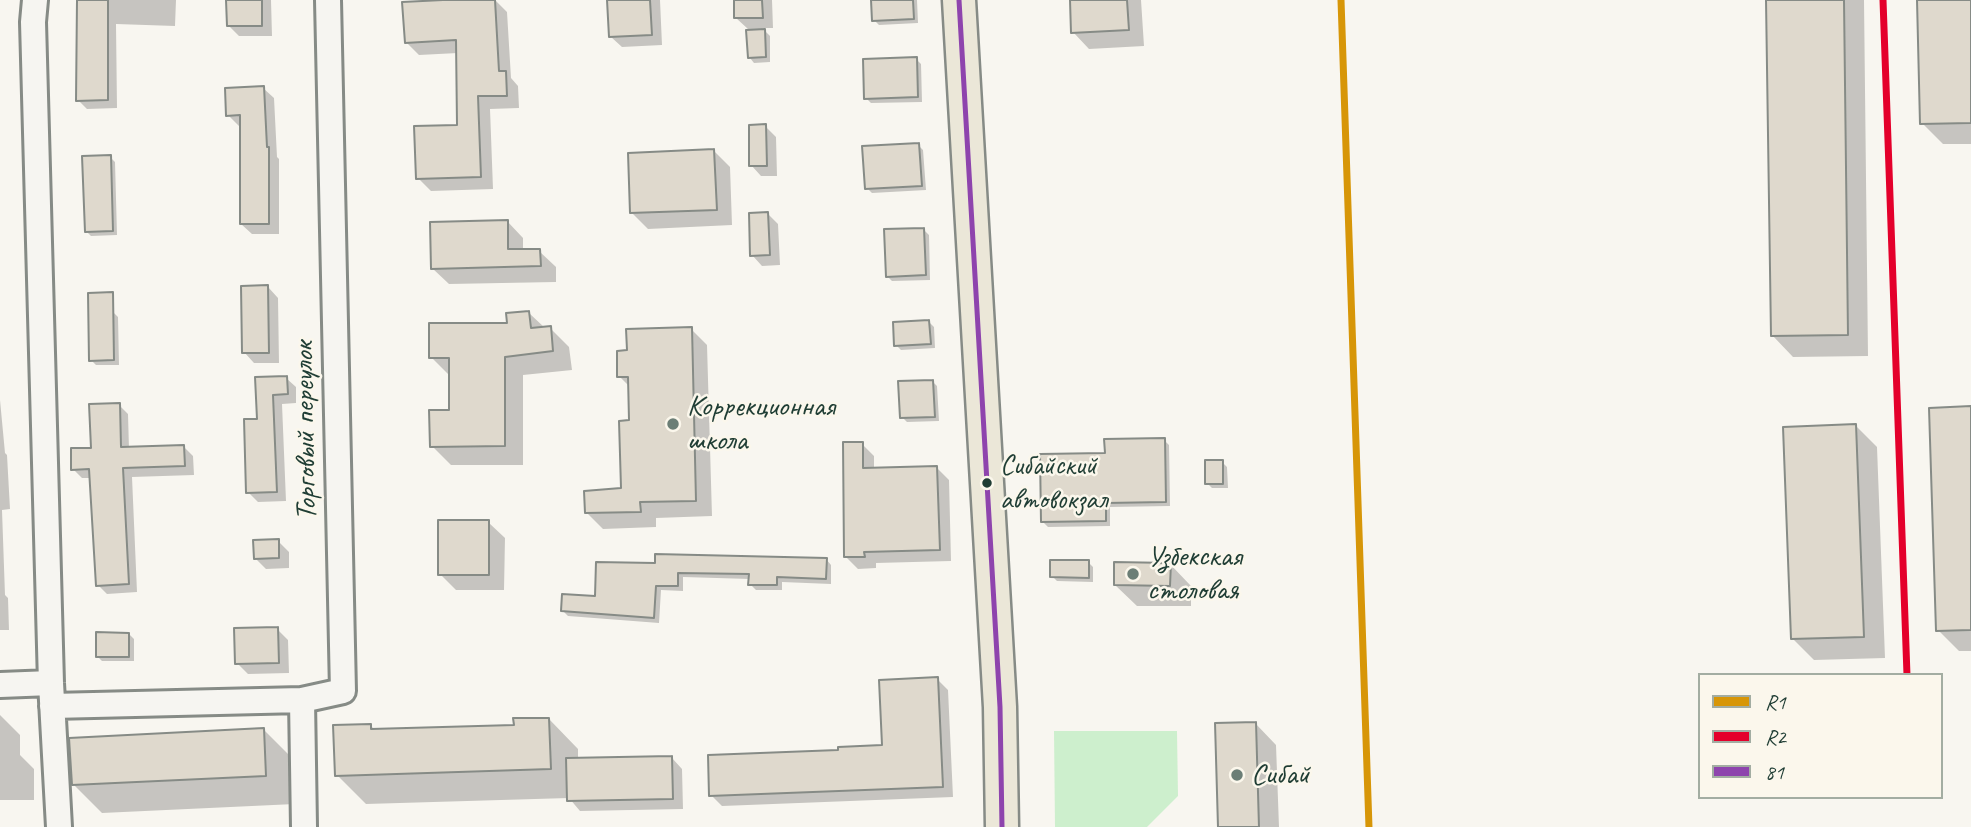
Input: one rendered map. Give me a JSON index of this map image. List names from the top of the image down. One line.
{"streets":{"street":["Торговый переулок"]},"places":["Коррекционная школа","Сибайский автовокзал","Узбекская столовая","Сибай"],"lines":["transit line R1","transit line R2","transit line 81"],"legend":["R1","R2","81"]}
